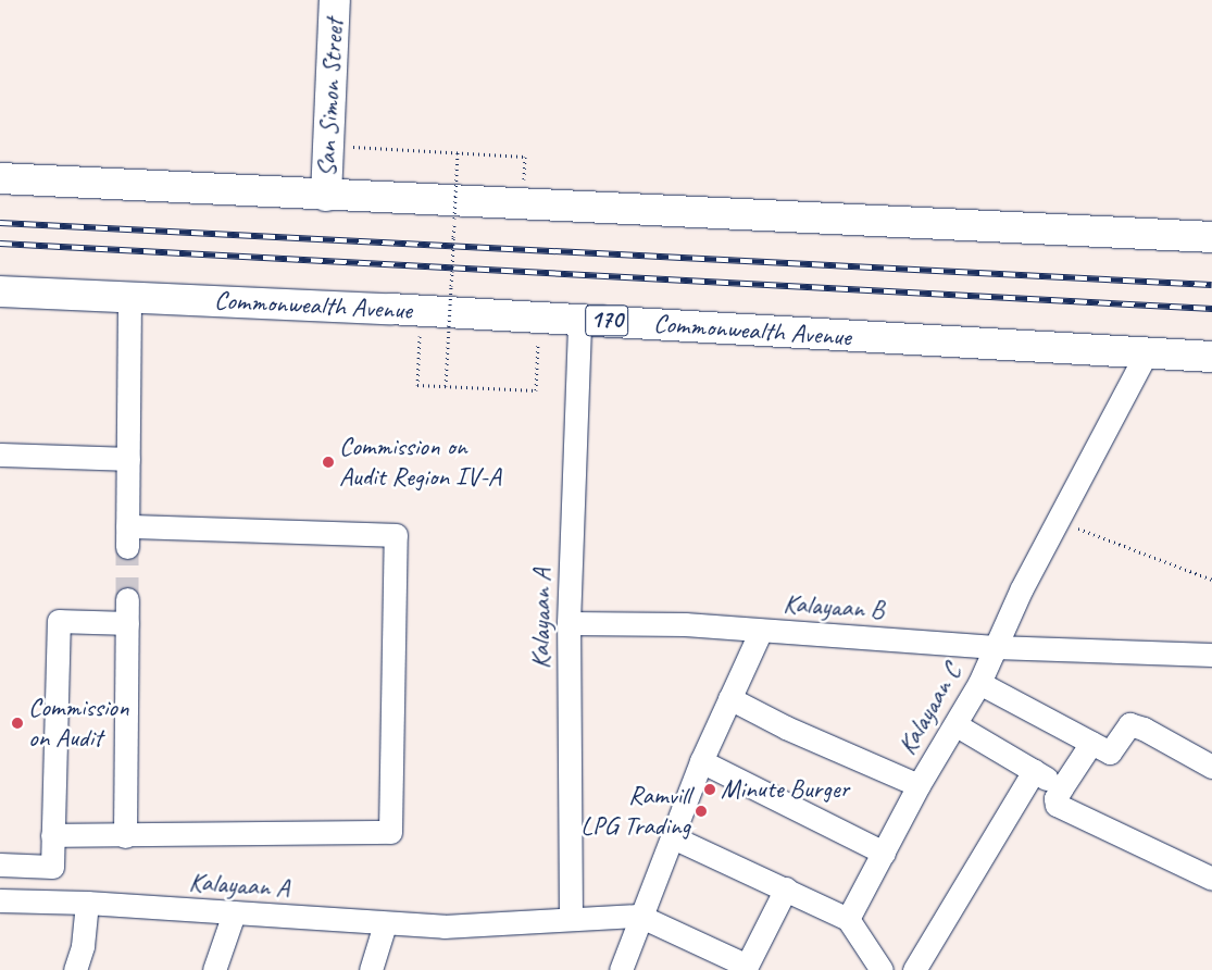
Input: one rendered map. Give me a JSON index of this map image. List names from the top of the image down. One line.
{"streets":{"main road":["San Simon Street","Commonwealth Avenue","170"],"street":["Kalayaan B","Kalayaan A","Kalayaan C"]},"crossings":[["Commonwealth Avenue","Kalayaan A"],["Commonwealth Avenue","Kalayaan C"],["Kalayaan B","Kalayaan A"],["Kalayaan B","Kalayaan C"]],"places":["Commission on Audit Region IV-A","Commission on Audit","Minute Burger","Ramvill LPG Trading"]}
